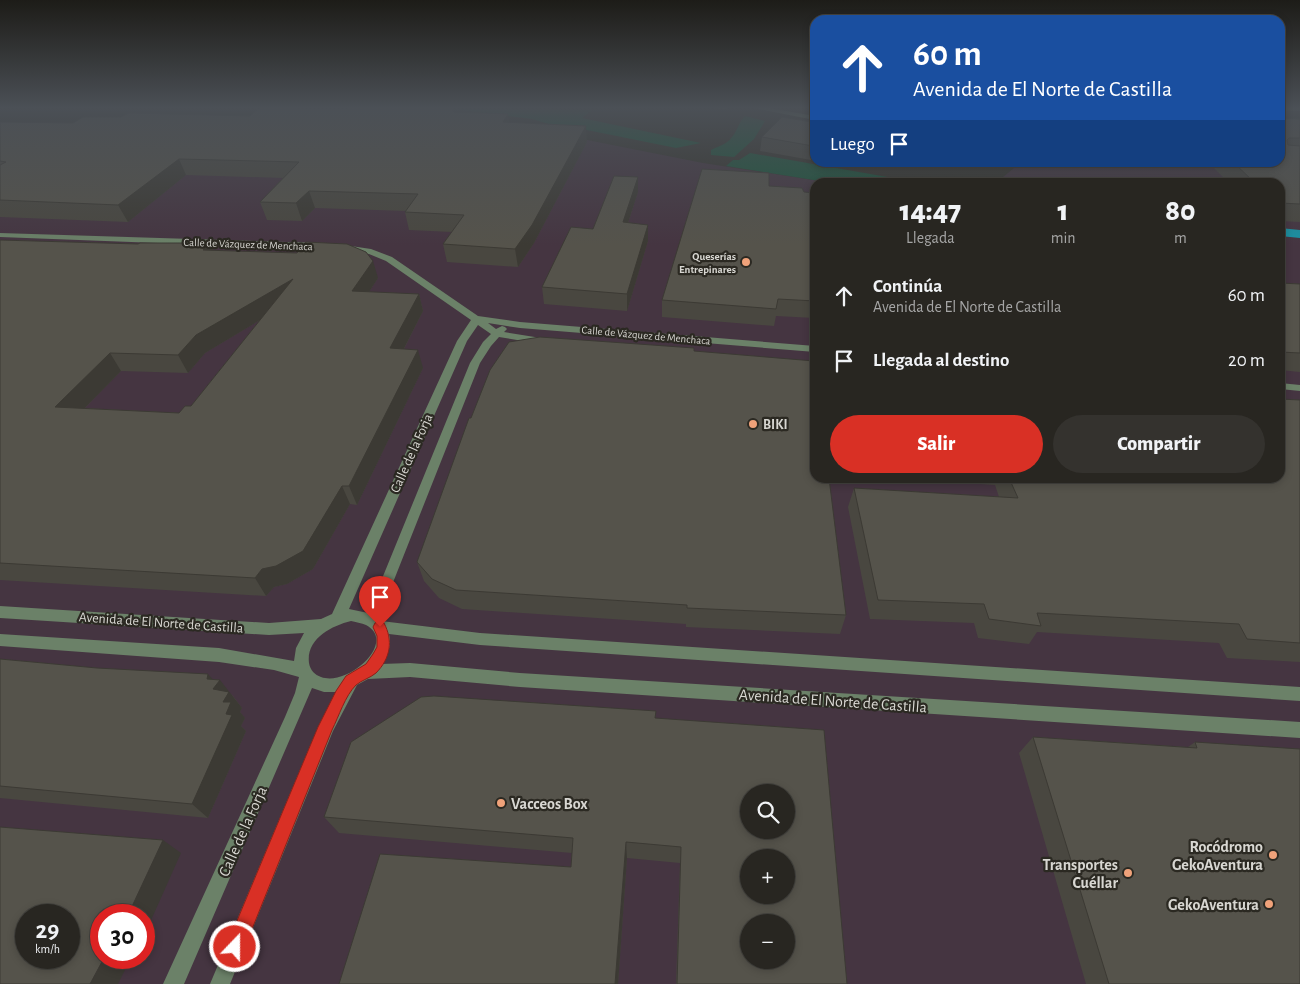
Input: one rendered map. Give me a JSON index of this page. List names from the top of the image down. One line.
{"streets":{"street":["Calle de Vázquez de Menchaca","Calle de la Forja","Avenida de El Norte de Castilla"]},"crossings":[["Calle de Vázquez de Menchaca","Calle de la Forja"],["Calle de la Forja","Avenida de El Norte de Castilla"]],"places":["Queserías Entrepinares","BIKI","Vacceos Box","Rocódromo GekoAventura","Transportes Cuéllar","GekoAventura"],"page":{"turn":["60 m","Avenida de El Norte de Castilla"],"then":"Luego","eta":["14:47","Llegada","1","min","80","m"],"list":[{"name":"Continúa","note":"Avenida de El Norte de Castilla","value":"60 m"},{"name":"Llegada al destino","value":"20 m"}],"buttons":["Salir","Compartir"],"map_buttons":["+","−"],"speed":"29 km/h","limit":"30"}}
